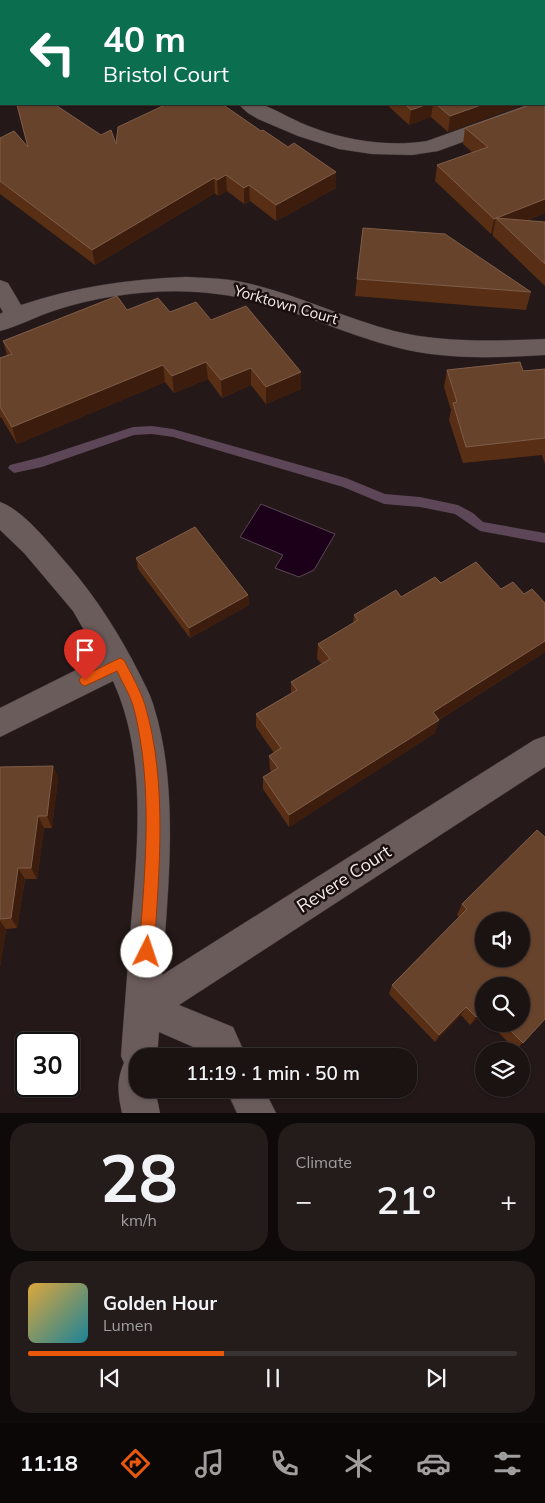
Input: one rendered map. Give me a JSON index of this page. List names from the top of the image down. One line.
{"streets":{"street":["Yorktown Court","Revere Court"]},"page":{"turn":["40 m","Bristol Court"],"limit":"30","trip":"11:19 · 1 min · 50 m","tile":[["28","km/h"],"Climate"],"heat":["−","21°","+"],"song":["Golden Hour","Lumen"],"tabs":"11:18"}}
